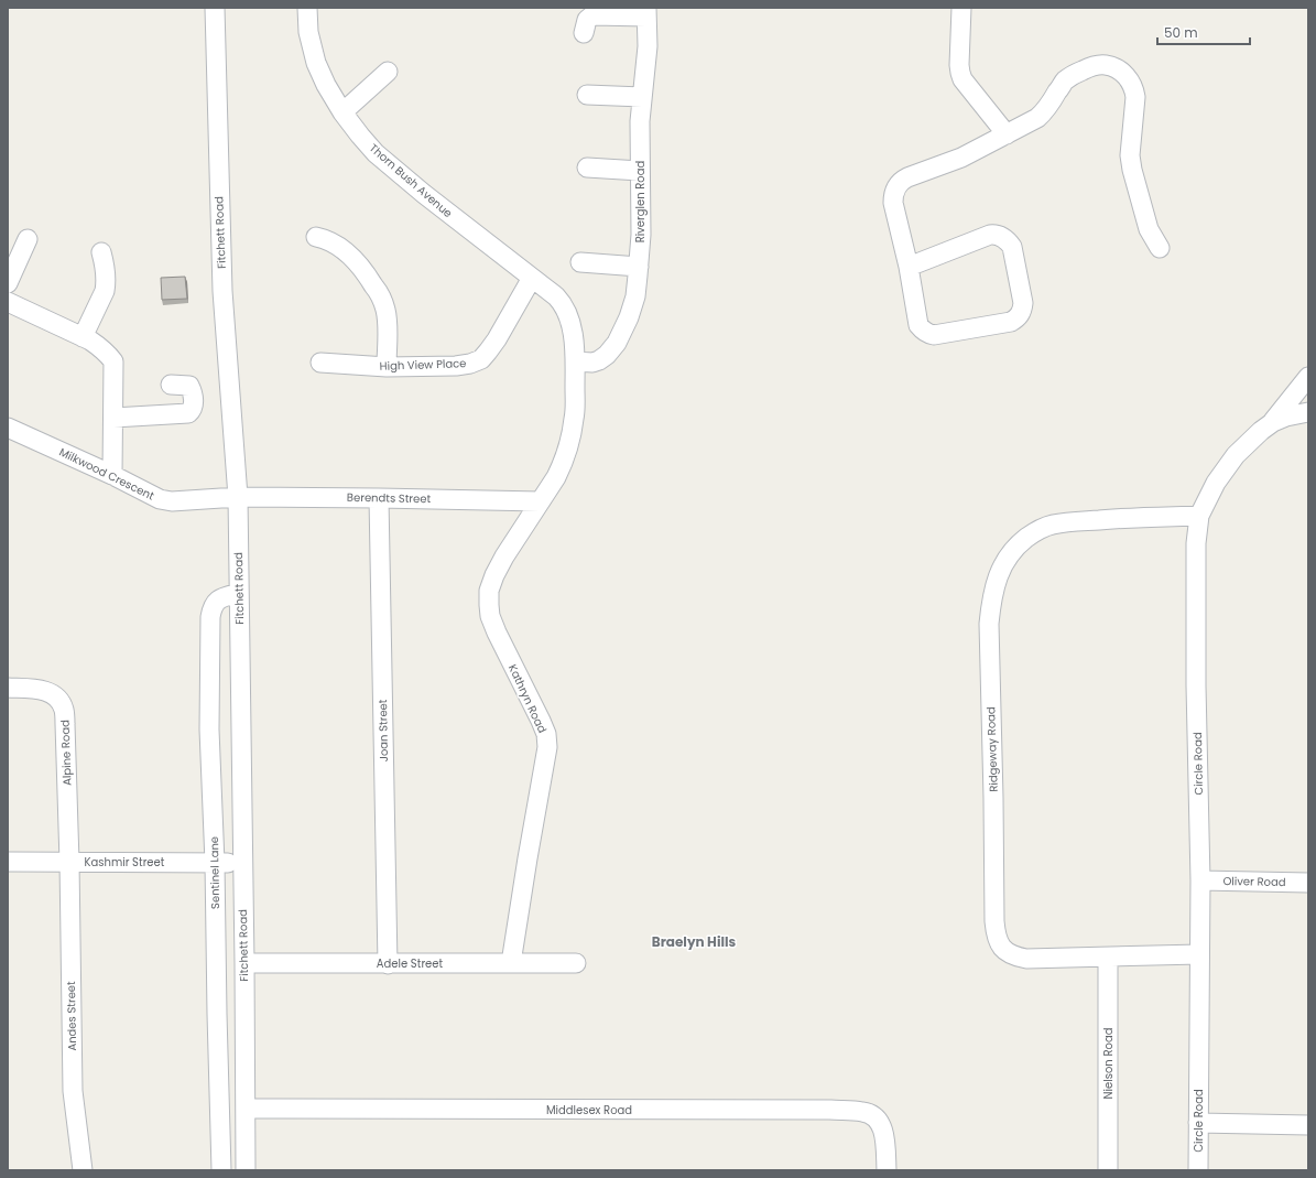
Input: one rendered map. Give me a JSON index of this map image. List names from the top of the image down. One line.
{"streets":{"street":["Thorn Bush Avenue","Riverglen Road","Fitchett Road","High View Place","Milkwood Crescent","Berendts Street","Kathryn Road","Joan Street","Ridgeway Road","Alpine Road","Circle Road","Kashmir Street","Sentinel Lane","Oliver Road","Adele Street","Andes Street","Nielson Road","Middlesex Road"]},"crossings":[["Thorn Bush Avenue","Riverglen Road"],["Thorn Bush Avenue","High View Place"],["Thorn Bush Avenue","Kathryn Road"],["Riverglen Road","Kathryn Road"],["Fitchett Road","Milkwood Crescent"],["Fitchett Road","Berendts Street"],["Fitchett Road","Kashmir Street"],["Fitchett Road","Sentinel Lane"],["Fitchett Road","Adele Street"],["Fitchett Road","Middlesex Road"],["Milkwood Crescent","Berendts Street"],["Berendts Street","Kathryn Road"],["Berendts Street","Joan Street"],["Kathryn Road","Adele Street"],["Joan Street","Adele Street"],["Ridgeway Road","Circle Road"],["Ridgeway Road","Nielson Road"],["Alpine Road","Kashmir Street"],["Alpine Road","Andes Street"],["Circle Road","Oliver Road"],["Kashmir Street","Sentinel Lane"],["Kashmir Street","Andes Street"]],"districts":["Braelyn Hills"],"scale_bar":"50 m"}
